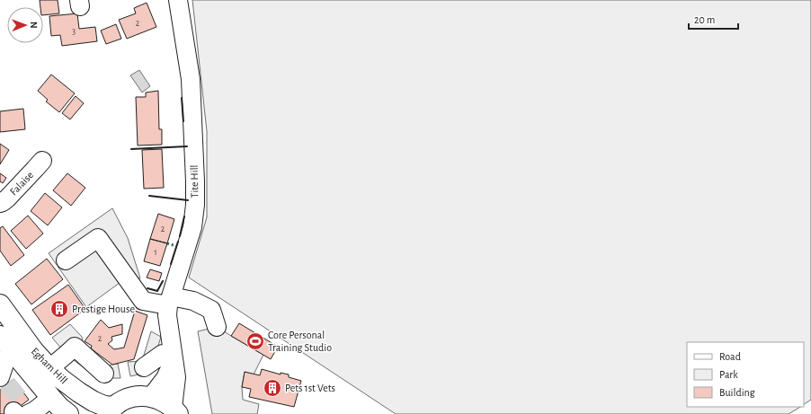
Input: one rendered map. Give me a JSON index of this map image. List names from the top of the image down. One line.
{"streets":{"main road":["Egham Hill"],"street":["Tite Hill","Falaise"]},"places":{"building":["Prestige House","Pets 1st Vets"],"sports":["Core Personal Training Studio"]},"house_numbers":["2","3","2","1","2"],"legend":["Road","Park","Building"],"scale_bar":"20 m","north":"right"}
